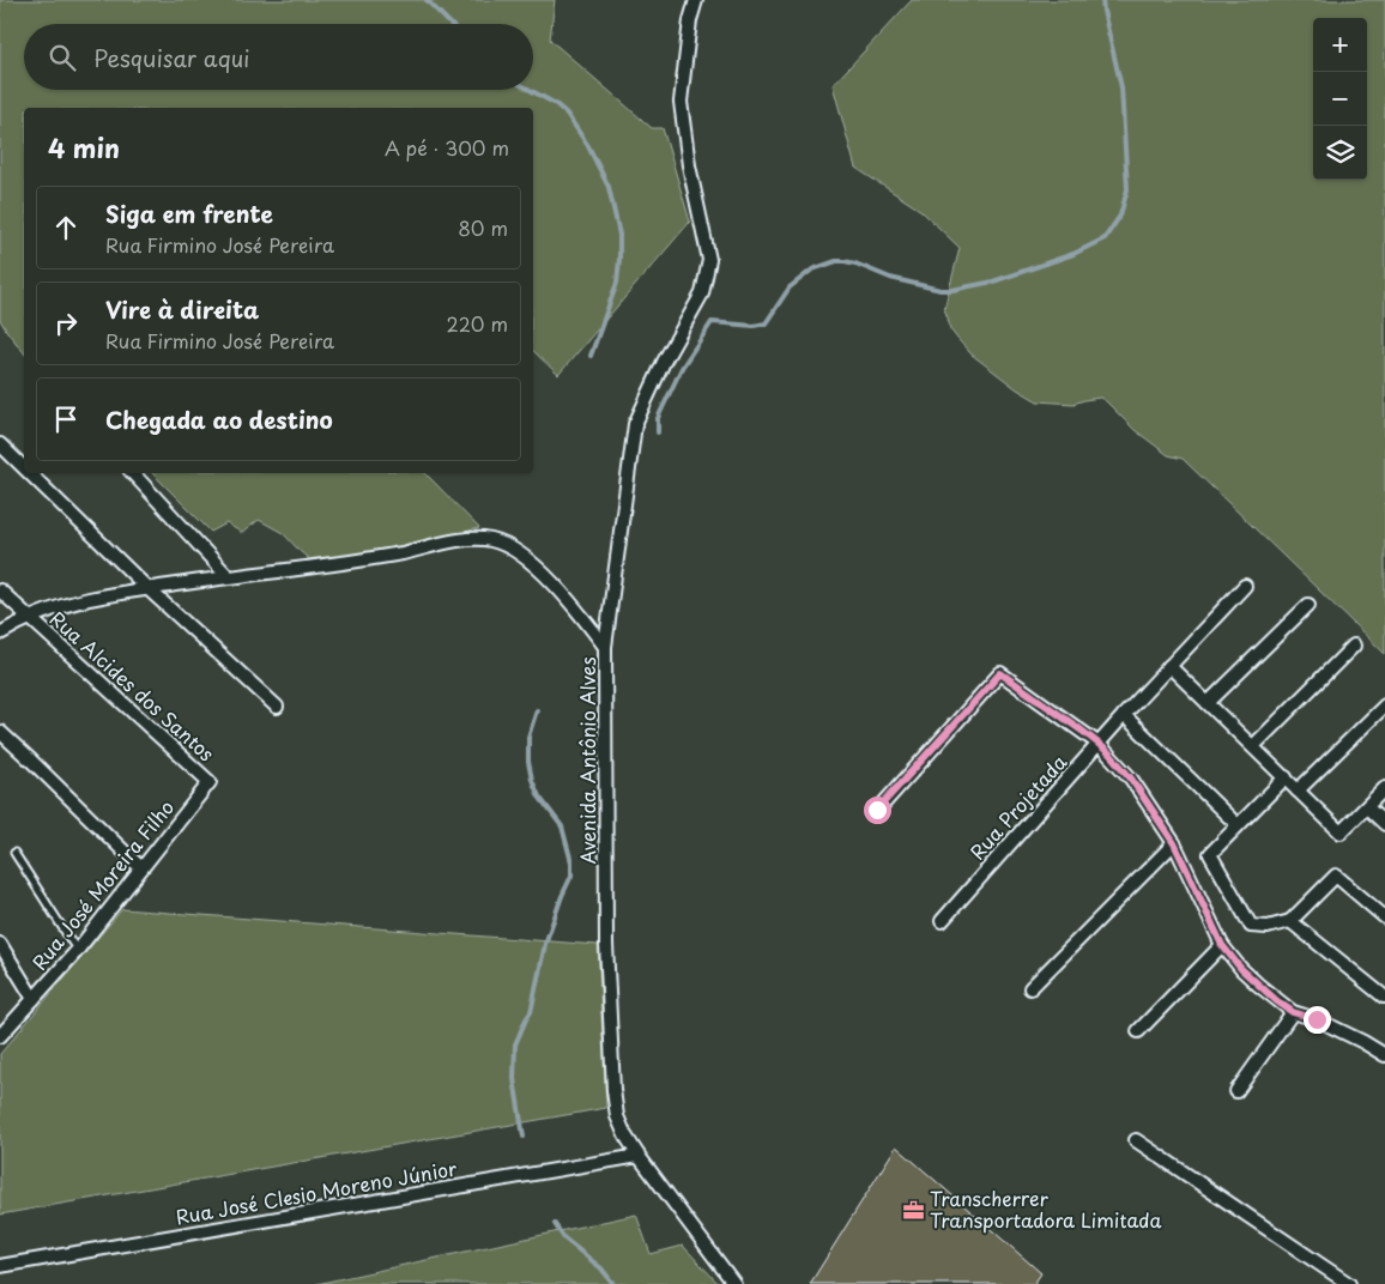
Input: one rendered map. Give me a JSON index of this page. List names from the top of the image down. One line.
{"streets":{"street":["Rua Alcides dos Santos","Avenida Antônio Alves","Rua Projetada","Rua José Moreira Filho","Rua José Clesio Moreno Júnior"]},"crossings":[["Rua Alcides dos Santos","Avenida Antônio Alves"],["Rua Alcides dos Santos","Rua José Moreira Filho"],["Avenida Antônio Alves","Rua José Clesio Moreno Júnior"]],"places":{"office":["Transcherrer Transportadora Limitada"]},"page":{"map_buttons":["+","−"],"search":"Pesquisar aqui","heading":["4 min","A pé · 300 m"],"list":[["Siga em frente","Rua Firmino José Pereira","80 m"],["Vire à direita","Rua Firmino José Pereira","220 m"],"Chegada ao destino"]}}
